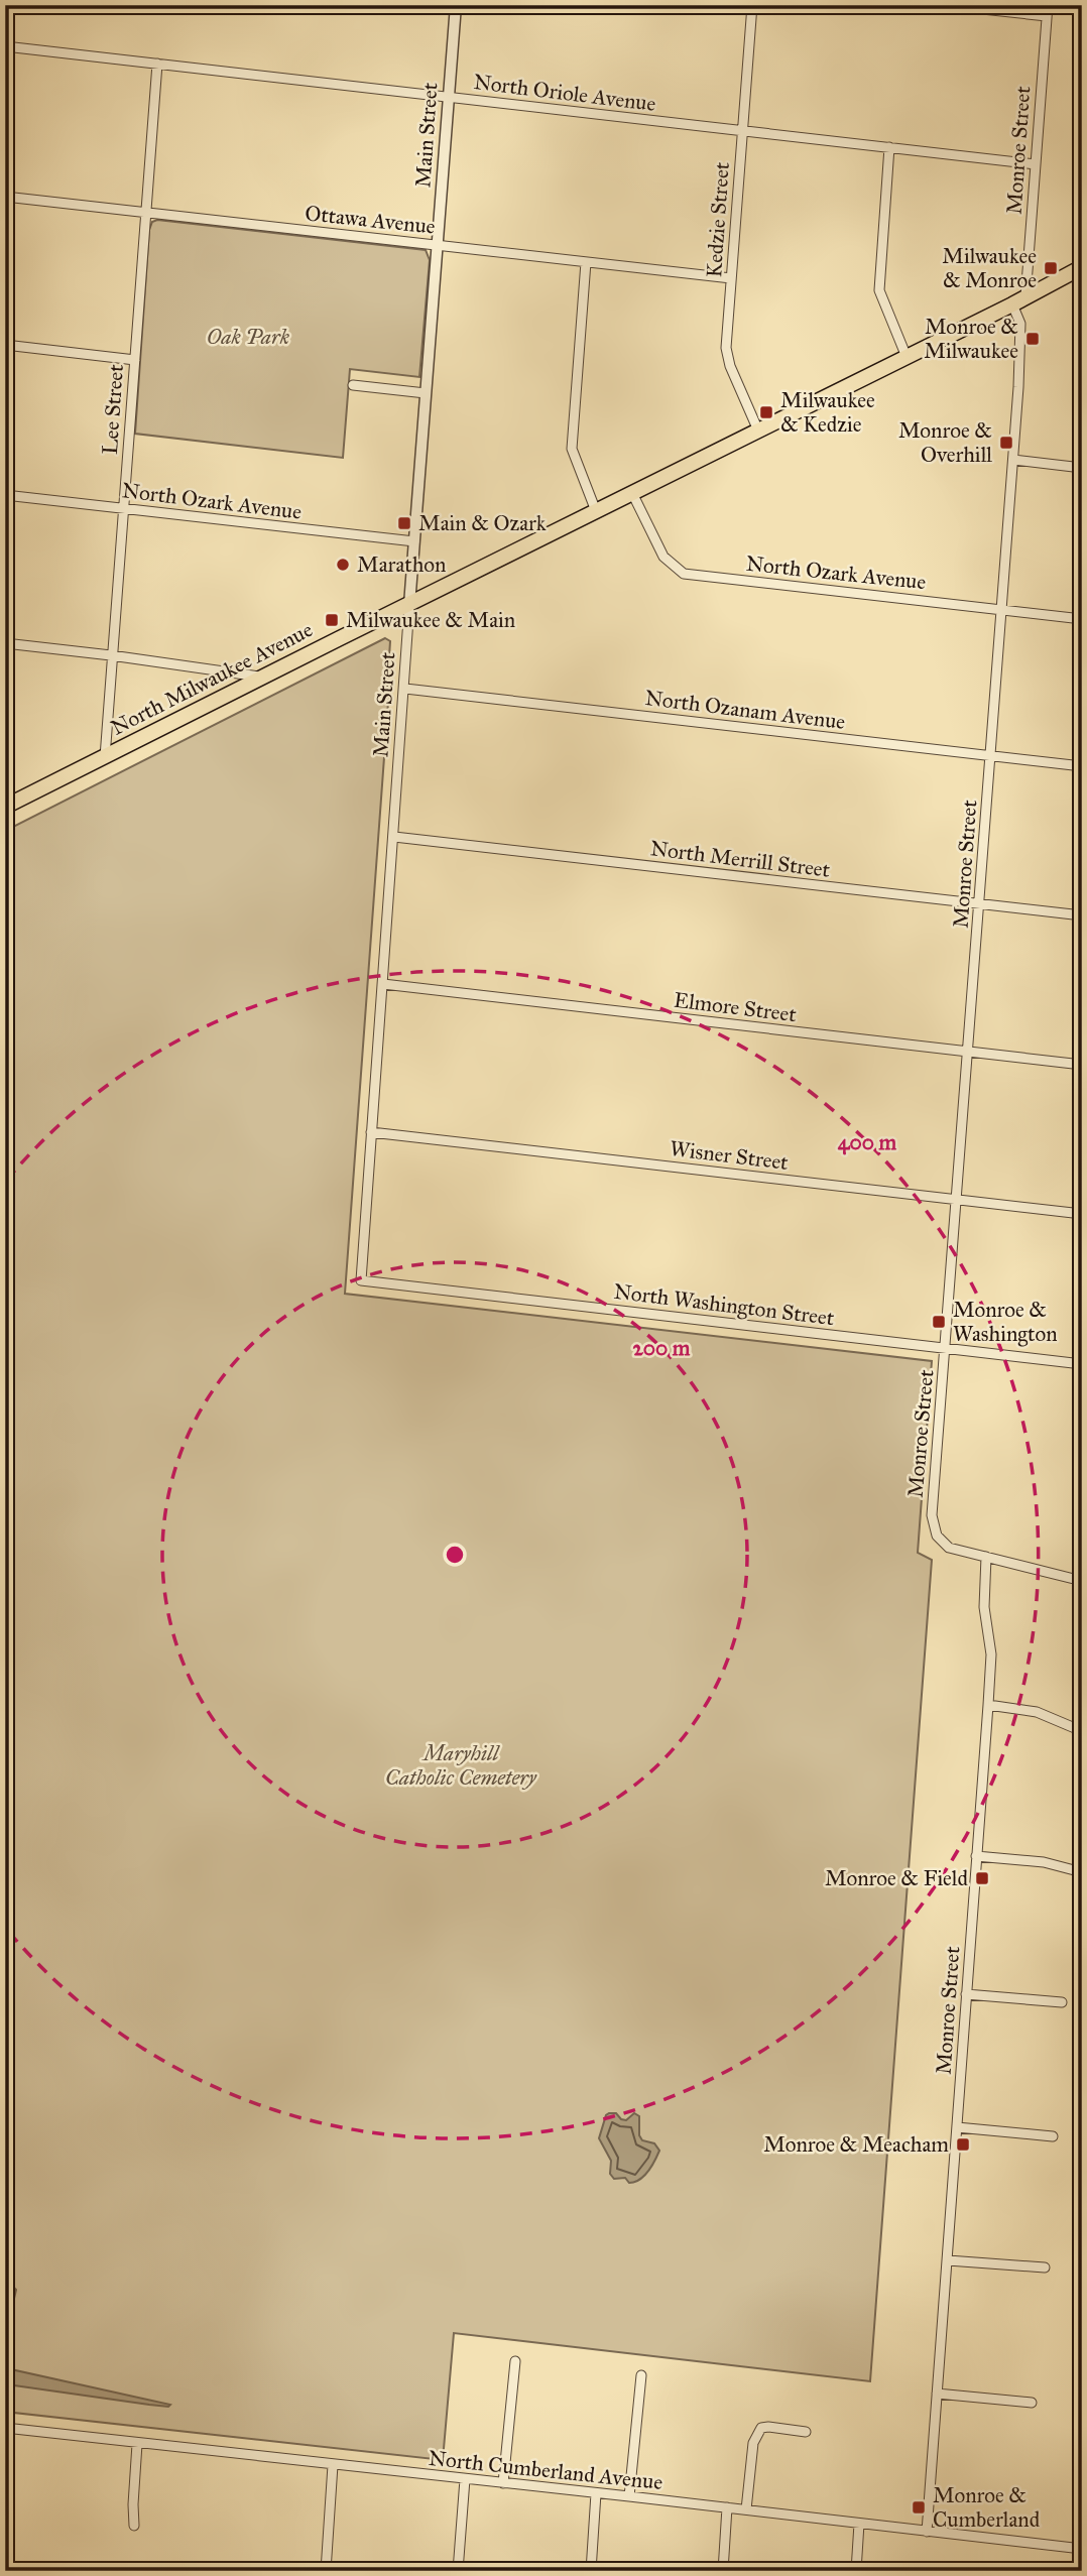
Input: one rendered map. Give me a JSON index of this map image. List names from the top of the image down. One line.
{"streets":{"main road":["North Milwaukee Avenue"],"street":["North Oriole Avenue","Main Street","Monroe Street","Ottawa Avenue","Kedzie Street","Lee Street","North Ozark Avenue","North Ozanam Avenue","North Merrill Street","Elmore Street","Wisner Street","North Washington Street","North Cumberland Avenue"]},"crossings":[["North Oriole Avenue","Main Street"],["North Oriole Avenue","Monroe Street"],["North Oriole Avenue","Kedzie Street"],["North Oriole Avenue","Lee Street"],["Main Street","Ottawa Avenue"],["Main Street","North Ozark Avenue"],["Main Street","North Milwaukee Avenue"],["Main Street","North Ozanam Avenue"],["Main Street","North Merrill Street"],["Main Street","Elmore Street"],["Main Street","Wisner Street"],["Main Street","North Washington Street"],["Monroe Street","North Ozark Avenue"],["Monroe Street","North Milwaukee Avenue"],["Monroe Street","North Ozanam Avenue"],["Monroe Street","North Merrill Street"],["Monroe Street","Elmore Street"],["Monroe Street","Wisner Street"],["Monroe Street","North Washington Street"],["Monroe Street","North Cumberland Avenue"],["Ottawa Avenue","Kedzie Street"],["Ottawa Avenue","Lee Street"],["Kedzie Street","North Milwaukee Avenue"],["Lee Street","North Ozark Avenue"],["Lee Street","North Milwaukee Avenue"],["North Ozark Avenue","North Milwaukee Avenue"]],"parks":["Oak Park","Maryhill Catholic Cemetery"],"places":{"transit":["Milwaukee & Monroe","Monroe & Milwaukee","Milwaukee & Kedzie","Monroe & Overhill","Main & Ozark","Milwaukee & Main","Monroe & Washington","Monroe & Field","Monroe & Meacham","Monroe & Cumberland"],"other":["Marathon"]},"rings":["400 m","200 m"]}
